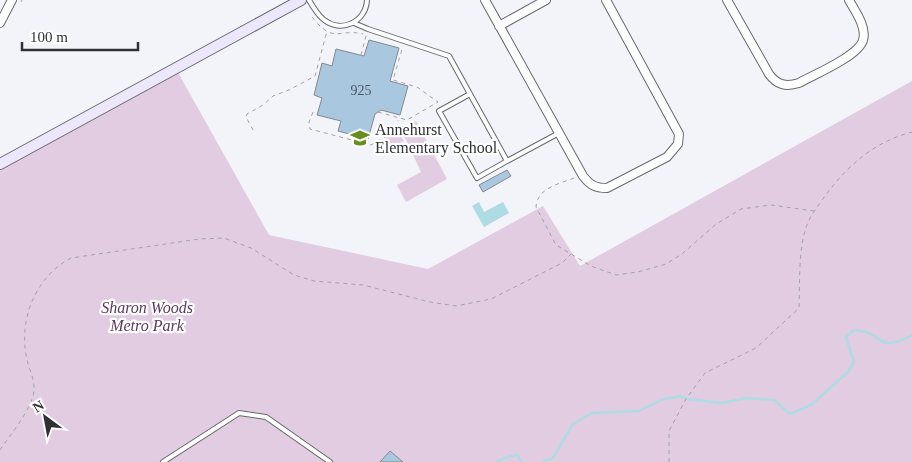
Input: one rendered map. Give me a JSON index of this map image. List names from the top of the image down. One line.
{"parks":["Sharon Woods Metro Park"],"places":{"school or university":["Annehurst Elementary School"]},"house_numbers":["925"],"scale_bar":"100 m","north":"top left"}
